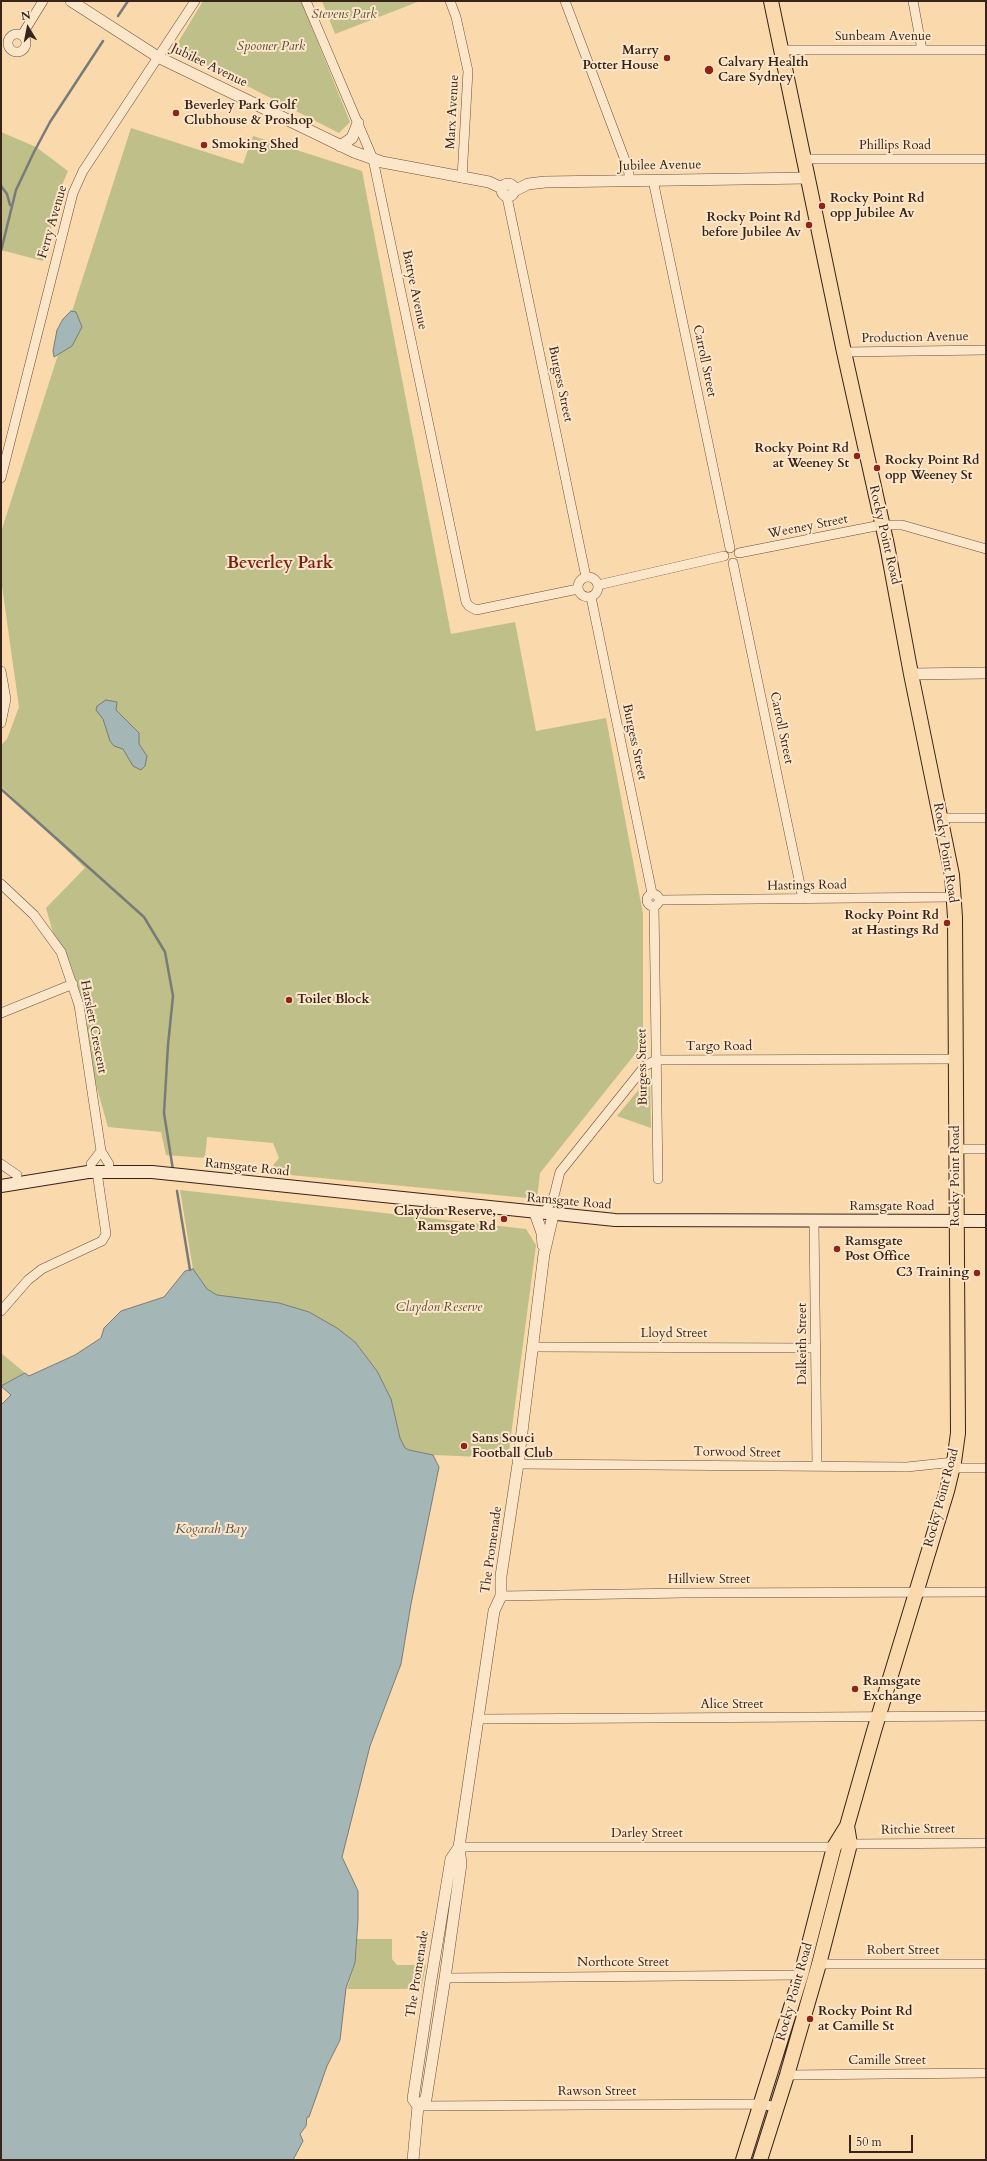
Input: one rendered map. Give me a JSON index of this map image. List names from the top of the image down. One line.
{"streets":{"main road":["Rocky Point Road","Ramsgate Road"],"street":["Sunbeam Avenue","Jubilee Avenue","Marx Avenue","Phillips Road","Ferry Avenue","Battye Avenue","Production Avenue","Carroll Street","Burgess Street","Weeney Street","Hastings Road","Harslett Crescent","Targo Road","Lloyd Street","Dalkeith Street","Torwood Street","The Promenade","Hillview Street","Alice Street","Ritchie Street","Darley Street","Robert Street","Northcote Street","Camille Street","Rawson Street"]},"crossings":[["Sunbeam Avenue","Rocky Point Road"],["Jubilee Avenue","Marx Avenue"],["Jubilee Avenue","Ferry Avenue"],["Jubilee Avenue","Battye Avenue"],["Jubilee Avenue","Carroll Street"],["Jubilee Avenue","Burgess Street"],["Jubilee Avenue","Rocky Point Road"],["Phillips Road","Rocky Point Road"],["Battye Avenue","Burgess Street"],["Production Avenue","Rocky Point Road"],["Carroll Street","Weeney Street"],["Carroll Street","Hastings Road"],["Burgess Street","Hastings Road"],["Burgess Street","Targo Road"],["Weeney Street","Rocky Point Road"],["Rocky Point Road","Hastings Road"],["Rocky Point Road","Targo Road"],["Rocky Point Road","Ramsgate Road"],["Rocky Point Road","Torwood Street"],["Rocky Point Road","Hillview Street"],["Rocky Point Road","Alice Street"],["Rocky Point Road","Ritchie Street"],["Rocky Point Road","Darley Street"],["Rocky Point Road","Robert Street"],["Rocky Point Road","Northcote Street"],["Rocky Point Road","Camille Street"],["Rocky Point Road","Rawson Street"],["Harslett Crescent","Ramsgate Road"],["Ramsgate Road","Dalkeith Street"],["Ramsgate Road","The Promenade"],["Lloyd Street","Dalkeith Street"],["Lloyd Street","The Promenade"],["Dalkeith Street","Torwood Street"],["Torwood Street","The Promenade"],["The Promenade","Hillview Street"],["The Promenade","Alice Street"],["The Promenade","Darley Street"],["The Promenade","Northcote Street"],["The Promenade","Rawson Street"]],"districts":["Beverley Park"],"water":["Kogarah Bay"],"parks":["Stevens Park","Spooner Park","Claydon Reserve"],"places":["Marry Potter House","Calvary Health Care Sydney","Beverley Park Golf Clubhouse & Proshop","Smoking Shed","Rocky Point Rd opp Jubilee Av","Rocky Point Rd before Jubilee Av","Rocky Point Rd at Weeney St","Rocky Point Rd opp Weeney St","Rocky Point Rd at Hastings Rd","Toilet Block","Claydon Reserve, Ramsgate Rd","Ramsgate Post Office","C3 Training","Sans Souci Football Club","Ramsgate Exchange","Rocky Point Rd at Camille St"],"scale_bar":"50 m","north":"top"}
